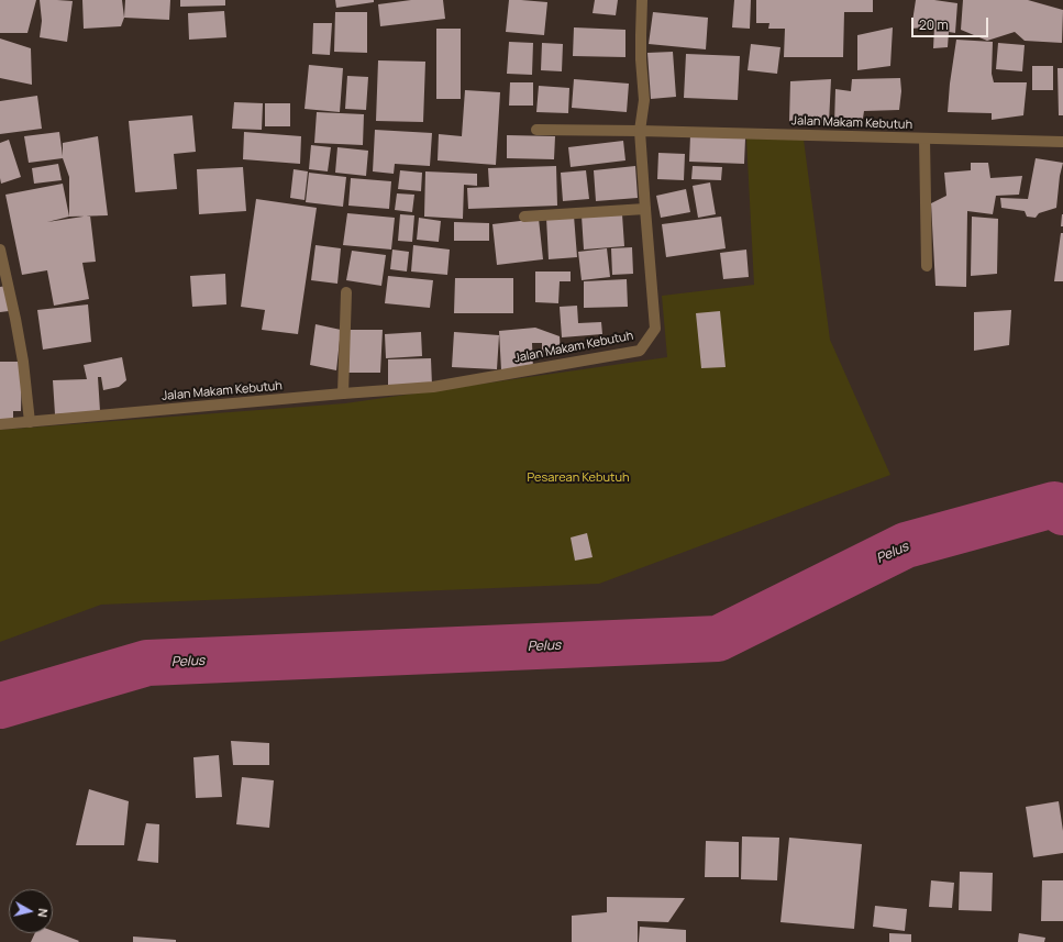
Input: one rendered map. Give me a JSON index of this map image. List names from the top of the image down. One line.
{"streets":{"street":["Jalan Makam Kebutuh"]},"water":["Pelus"],"parks":["Pesarean Kebutuh"],"scale_bar":"20 m","north":"right"}
